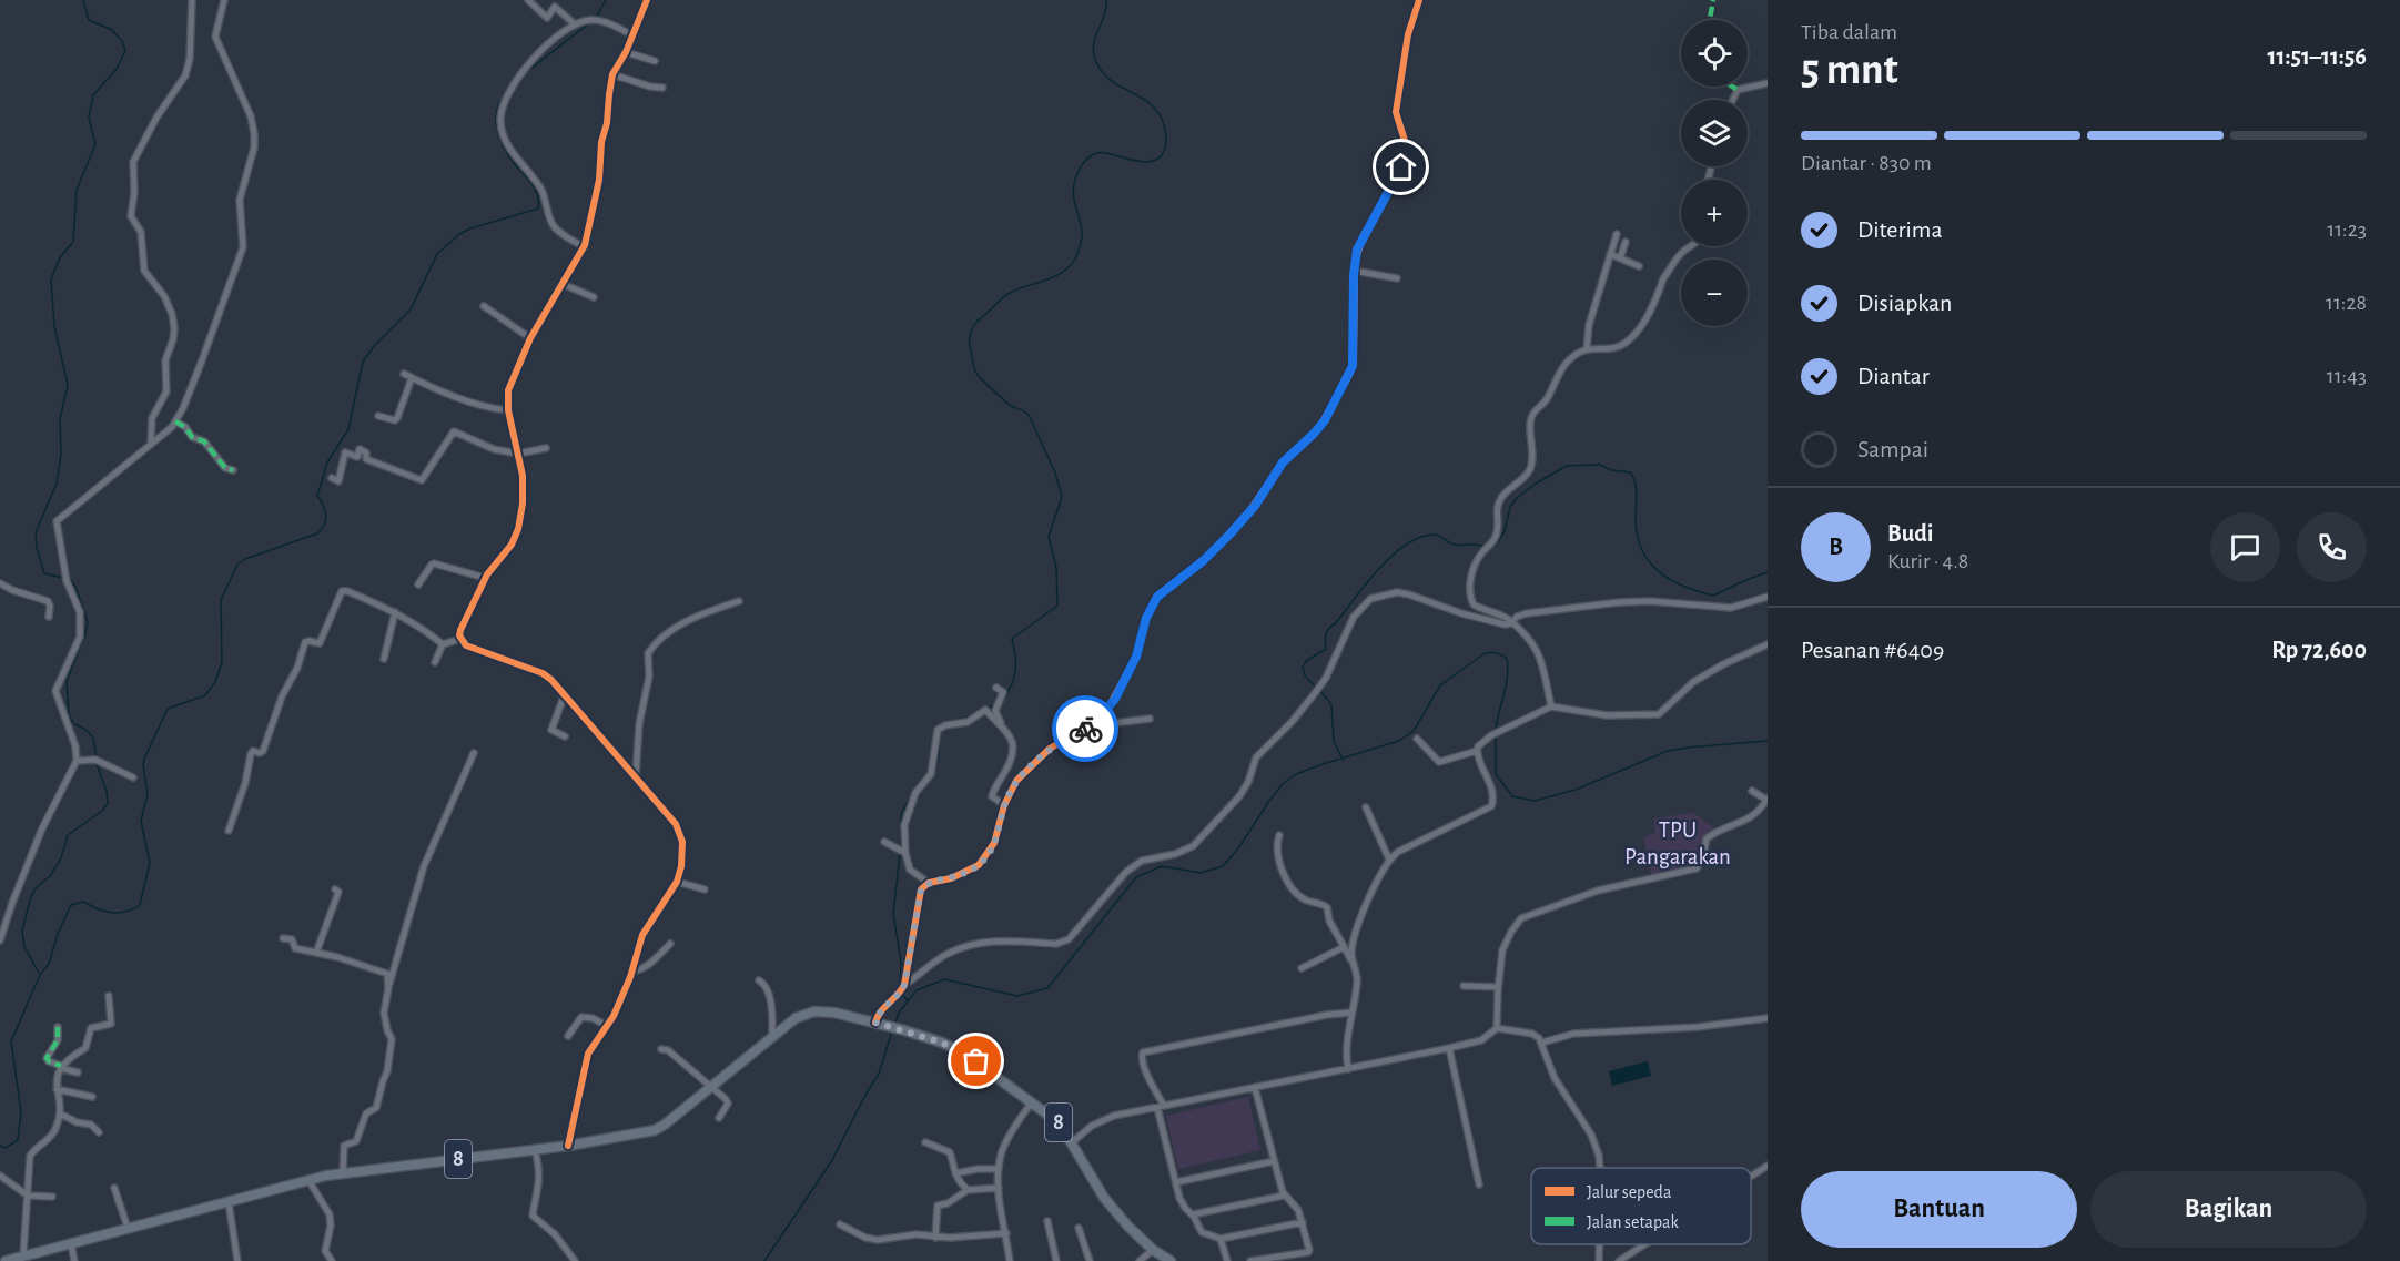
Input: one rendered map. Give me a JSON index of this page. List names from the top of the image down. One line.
{"streets":{"highway":["8"]},"parks":["TPU Pangarakan"],"legend":["Jalur sepeda","Jalan setapak"],"page":{"heading":["5 mnt","Tiba dalam","11:51–11:56"],"panel":["Budi","Kurir · 4.8","Pesanan #6409","Rp 72,600"],"map_buttons":["+","−"],"bar":"Diantar · 830 m","list":[["Diterima","11:23"],["Disiapkan","11:28"],["Diantar","11:43"],"Sampai"],"round":"B","buttons":["Bantuan","Bagikan"]}}
